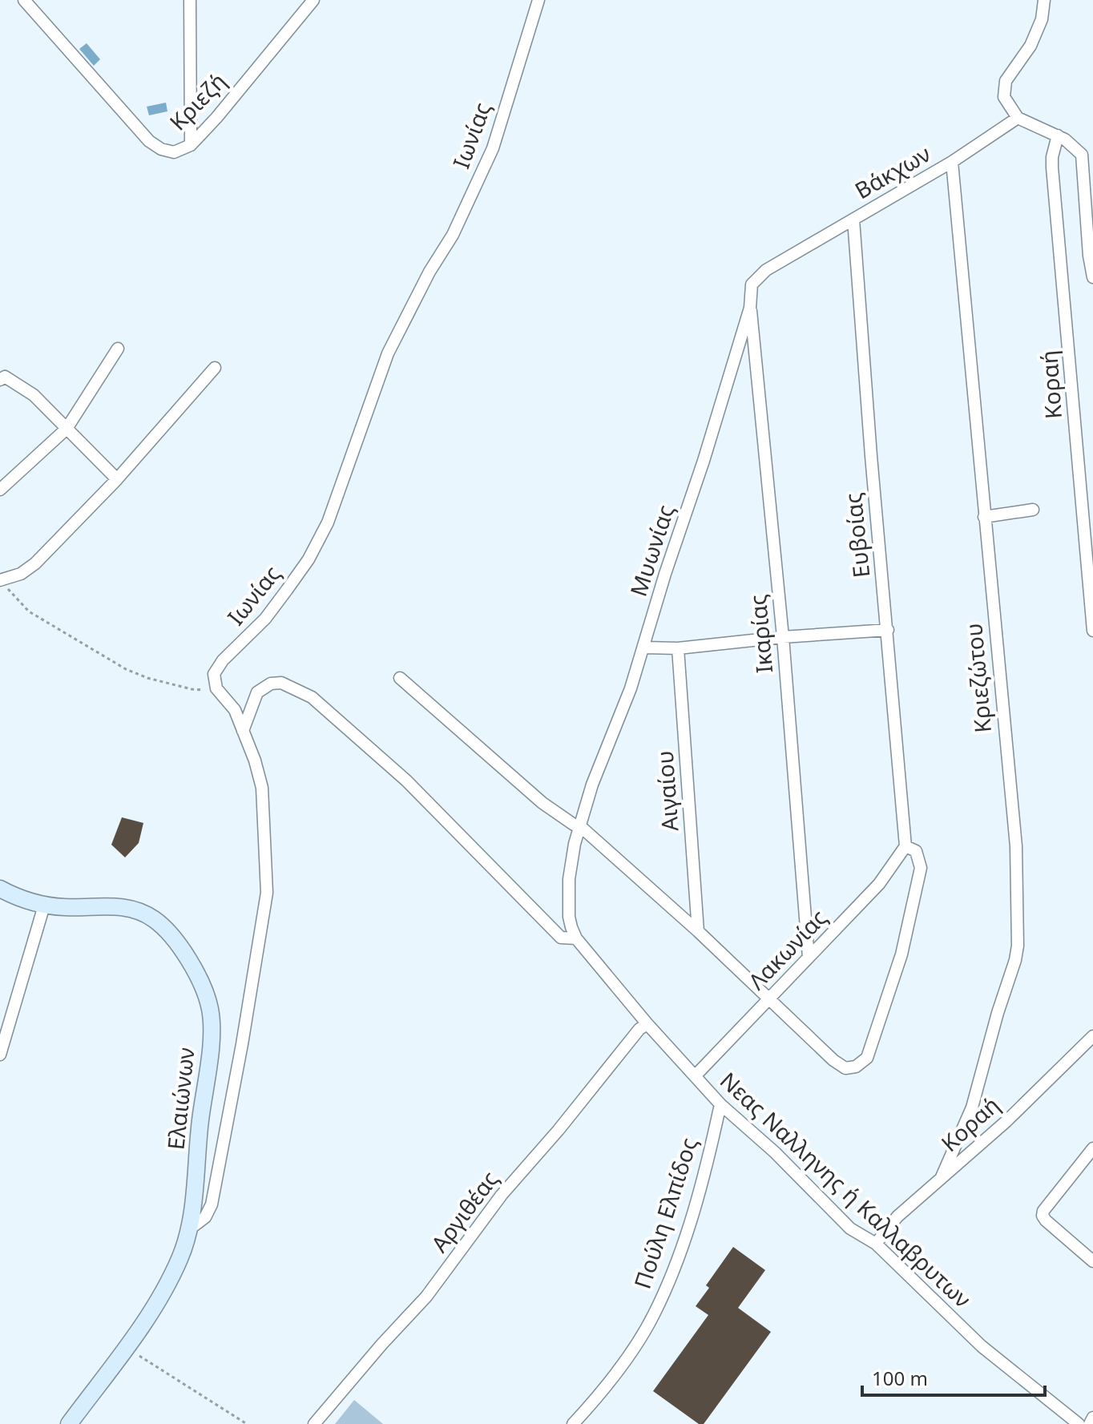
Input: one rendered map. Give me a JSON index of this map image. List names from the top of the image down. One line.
{"streets":{"main road":["Ελαιώνων"],"street":["Κριεζή","Ιωνίας","Βάκχων","Κοραή","Ευβοίας","Μυωνίας","Ικαρίας","Κριεζώτου","Αιγαίου","Λακωνίας","Νεας Nαλληνης ή Καλλαβρυτων","Αργιθέας","Πούλη Ελπίδος"]},"crossings":[["Βάκχων","Ευβοίας"],["Βάκχων","Μυωνίας"],["Βάκχων","Κριεζώτου"],["Κοραή","Κριεζώτου"],["Κοραή","Νεας Nαλληνης ή Καλλαβρυτων"],["Ευβοίας","Λακωνίας"],["Μυωνίας","Ικαρίας"],["Μυωνίας","Νεας Nαλληνης ή Καλλαβρυτων"],["Ικαρίας","Λακωνίας"],["Λακωνίας","Νεας Nαλληνης ή Καλλαβρυτων"],["Νεας Nαλληνης ή Καλλαβρυτων","Αργιθέας"],["Νεας Nαλληνης ή Καλλαβρυτων","Πούλη Ελπίδος"]],"scale_bar":"100 m"}
